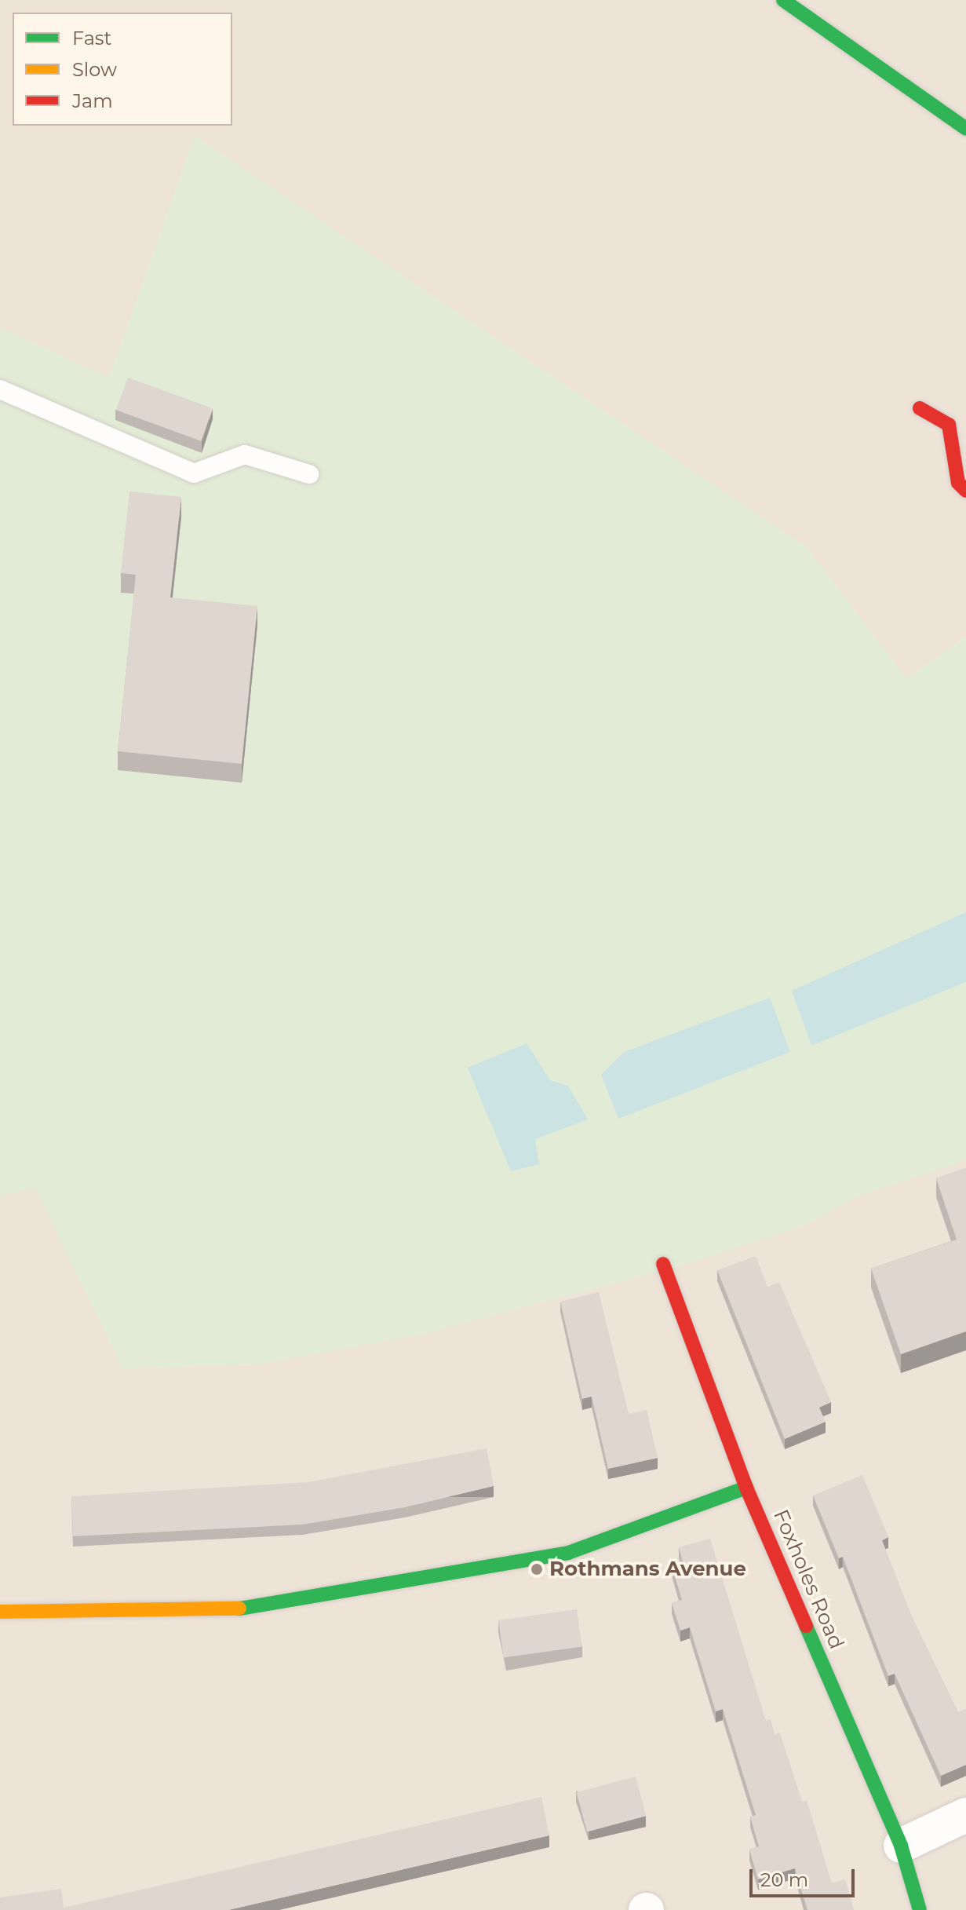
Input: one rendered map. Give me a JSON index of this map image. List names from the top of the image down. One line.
{"streets":{"street":["Foxholes Road"]},"places":["Rothmans Avenue"],"legend":["Fast","Slow","Jam"],"scale_bar":"20 m"}
